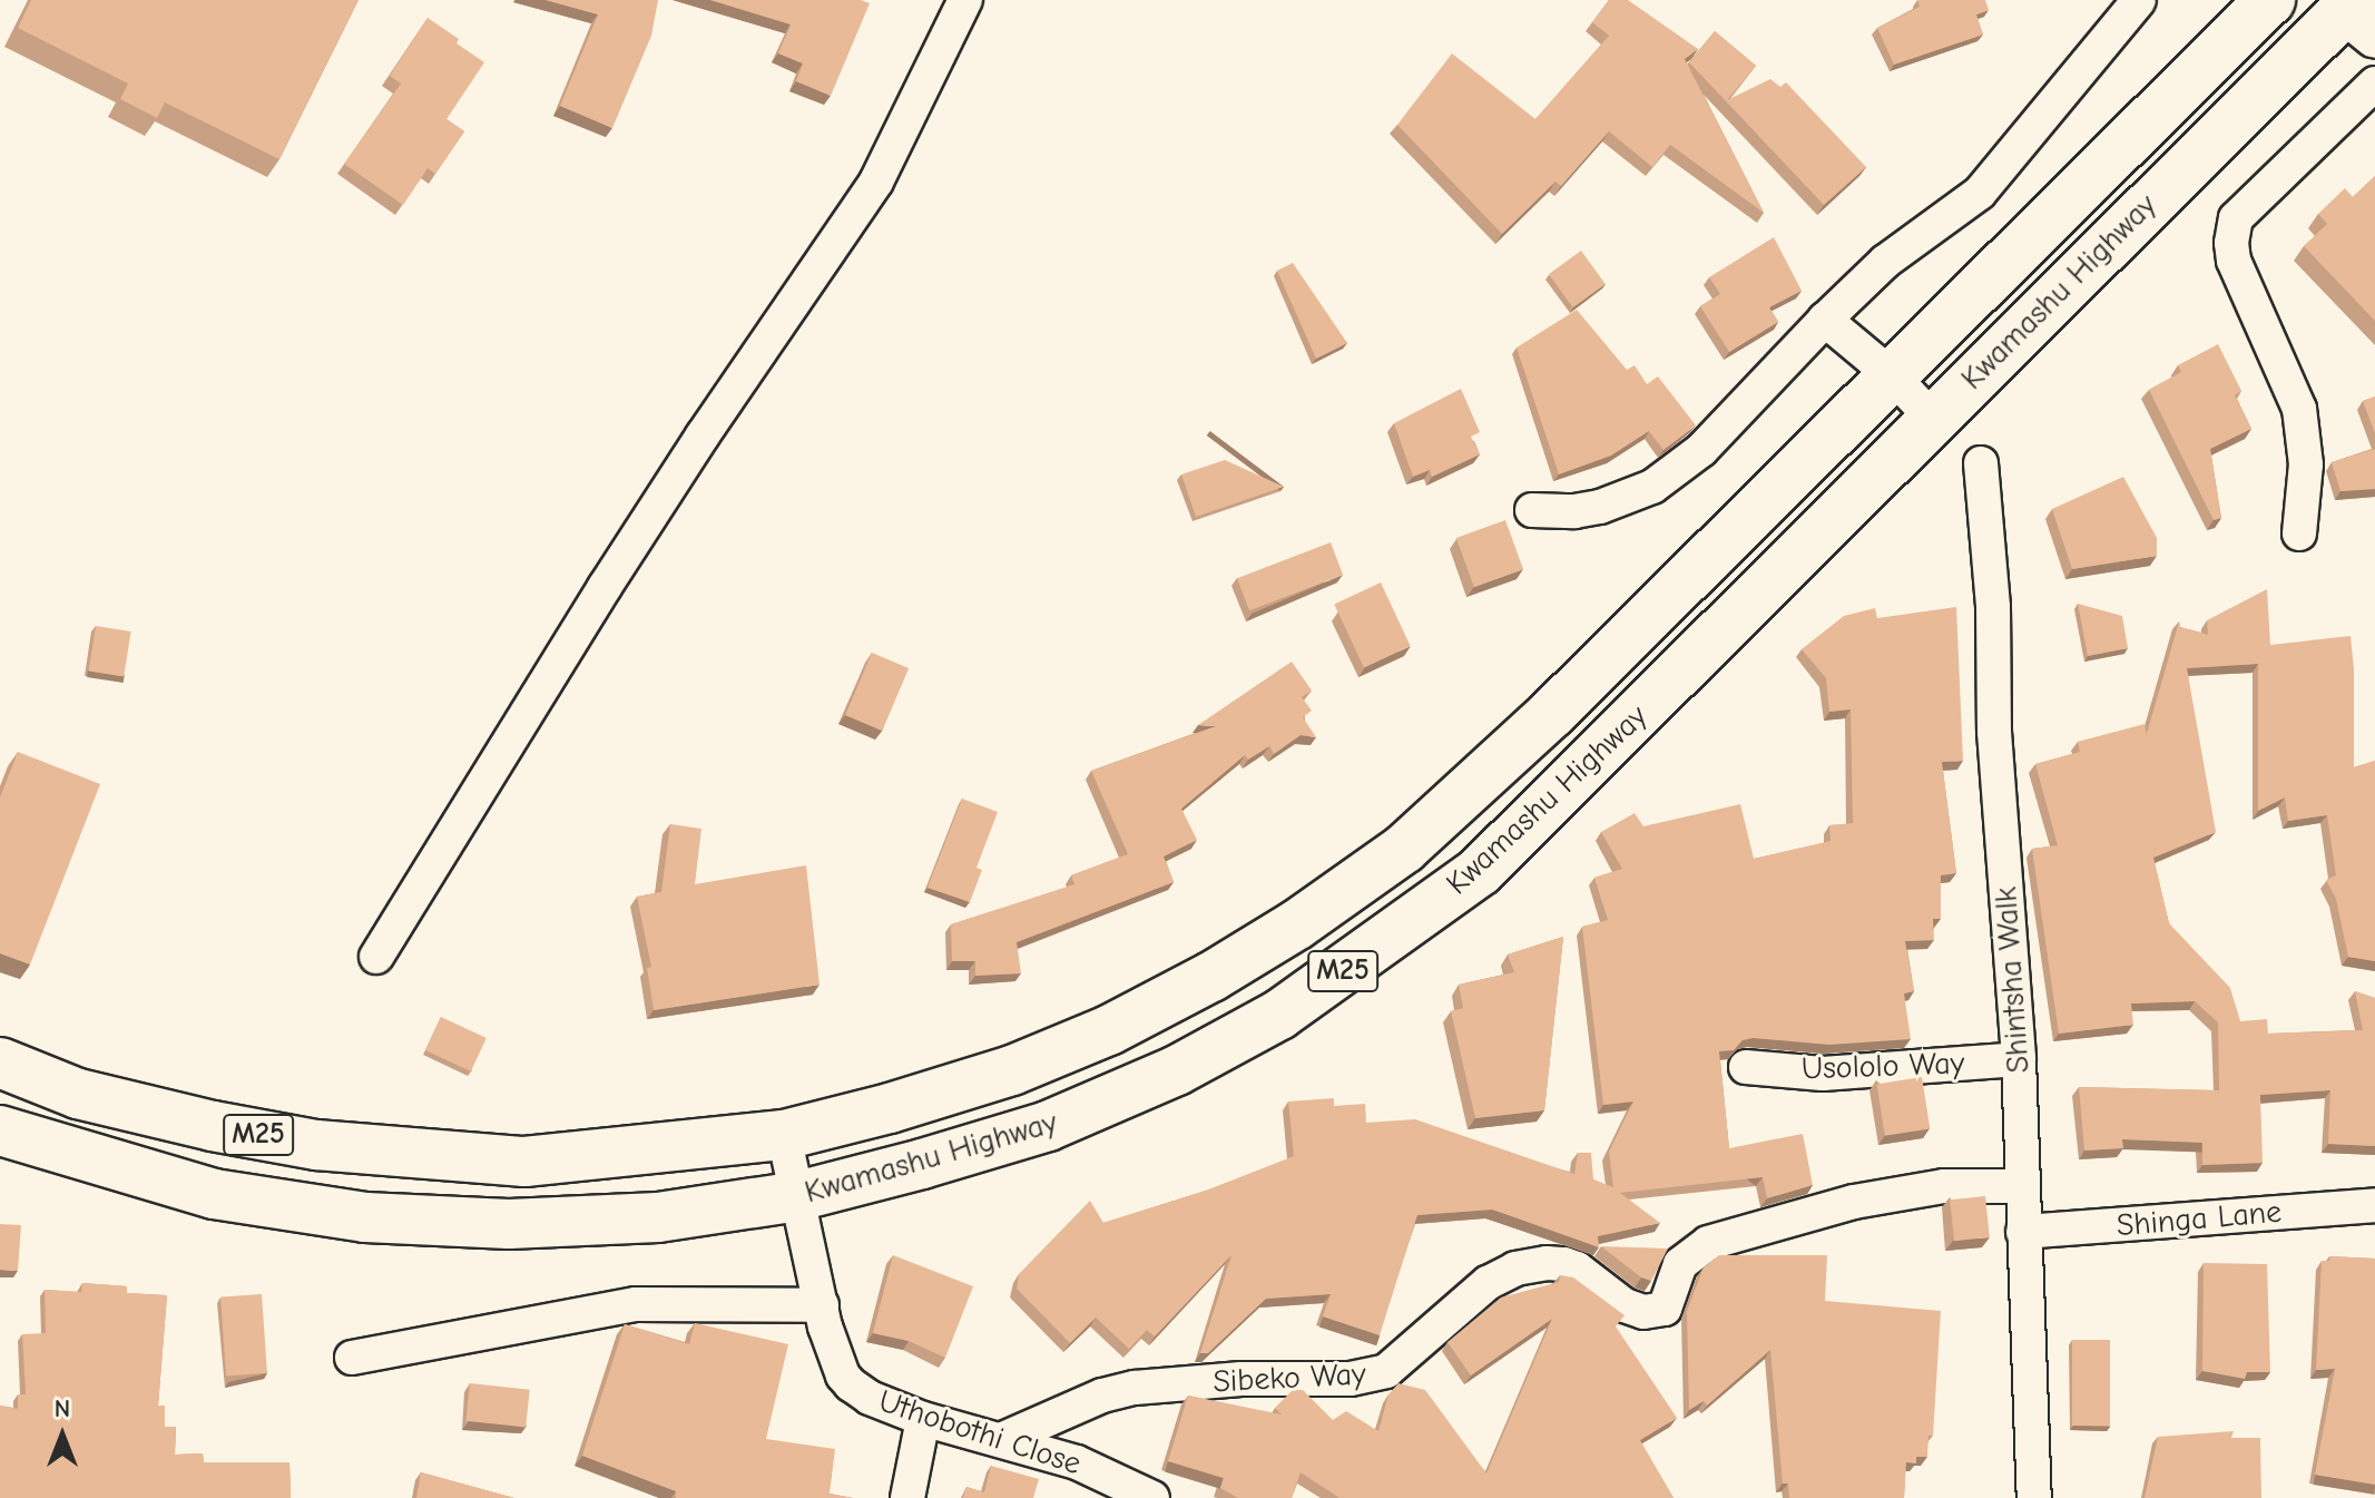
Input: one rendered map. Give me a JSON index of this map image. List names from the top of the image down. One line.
{"streets":{"main road":["Kwamashu Highway","M25"],"street":["Shintsha Walk","Usololo Way","Shinga Lane","Sibeko Way","Uthobothi Close"]},"crossings":[["Kwamashu Highway","Uthobothi Close"],["Shintsha Walk","Usololo Way"],["Shintsha Walk","Shinga Lane"],["Shintsha Walk","Sibeko Way"],["Sibeko Way","Uthobothi Close"]],"north":"top"}
